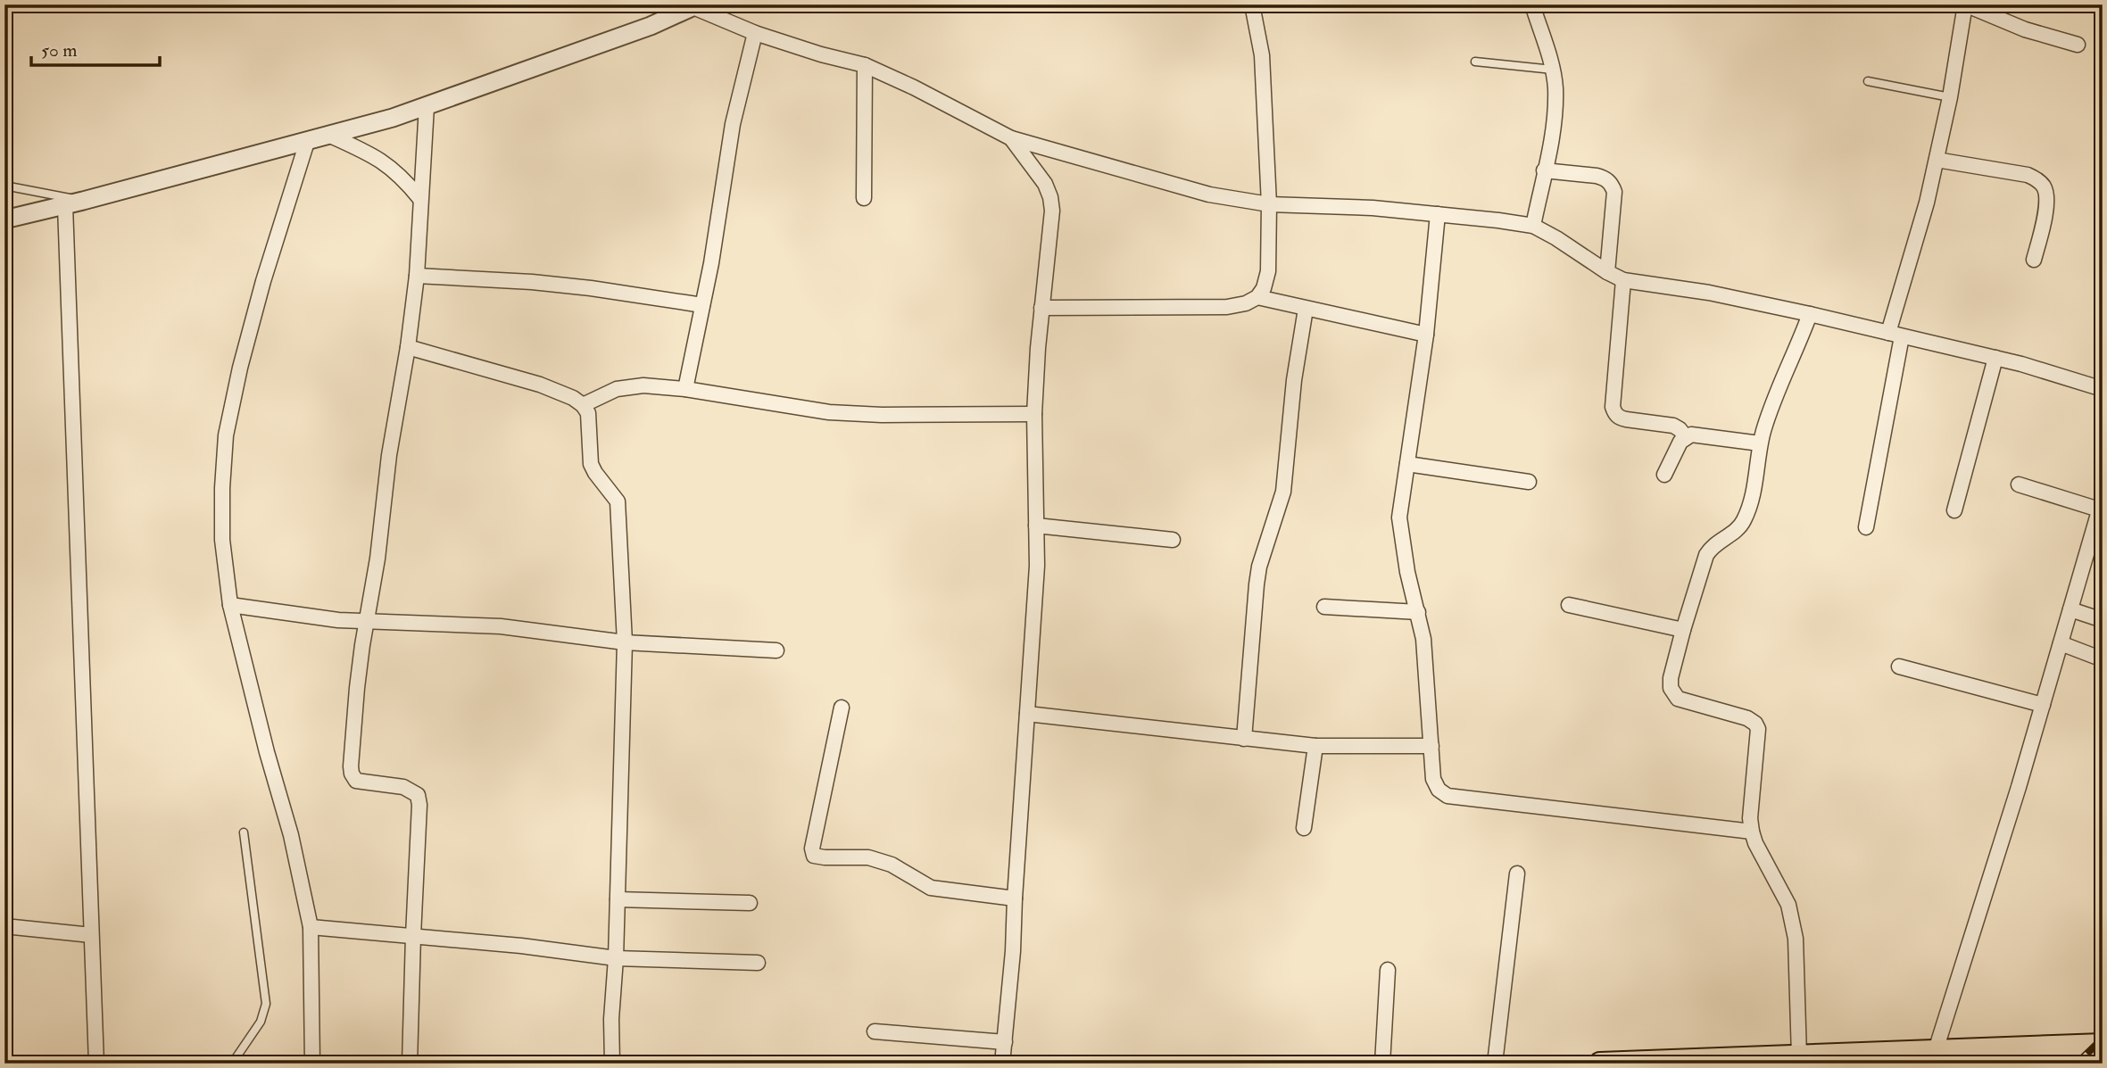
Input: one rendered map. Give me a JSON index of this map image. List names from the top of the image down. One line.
{"scale_bar":"50 m"}
